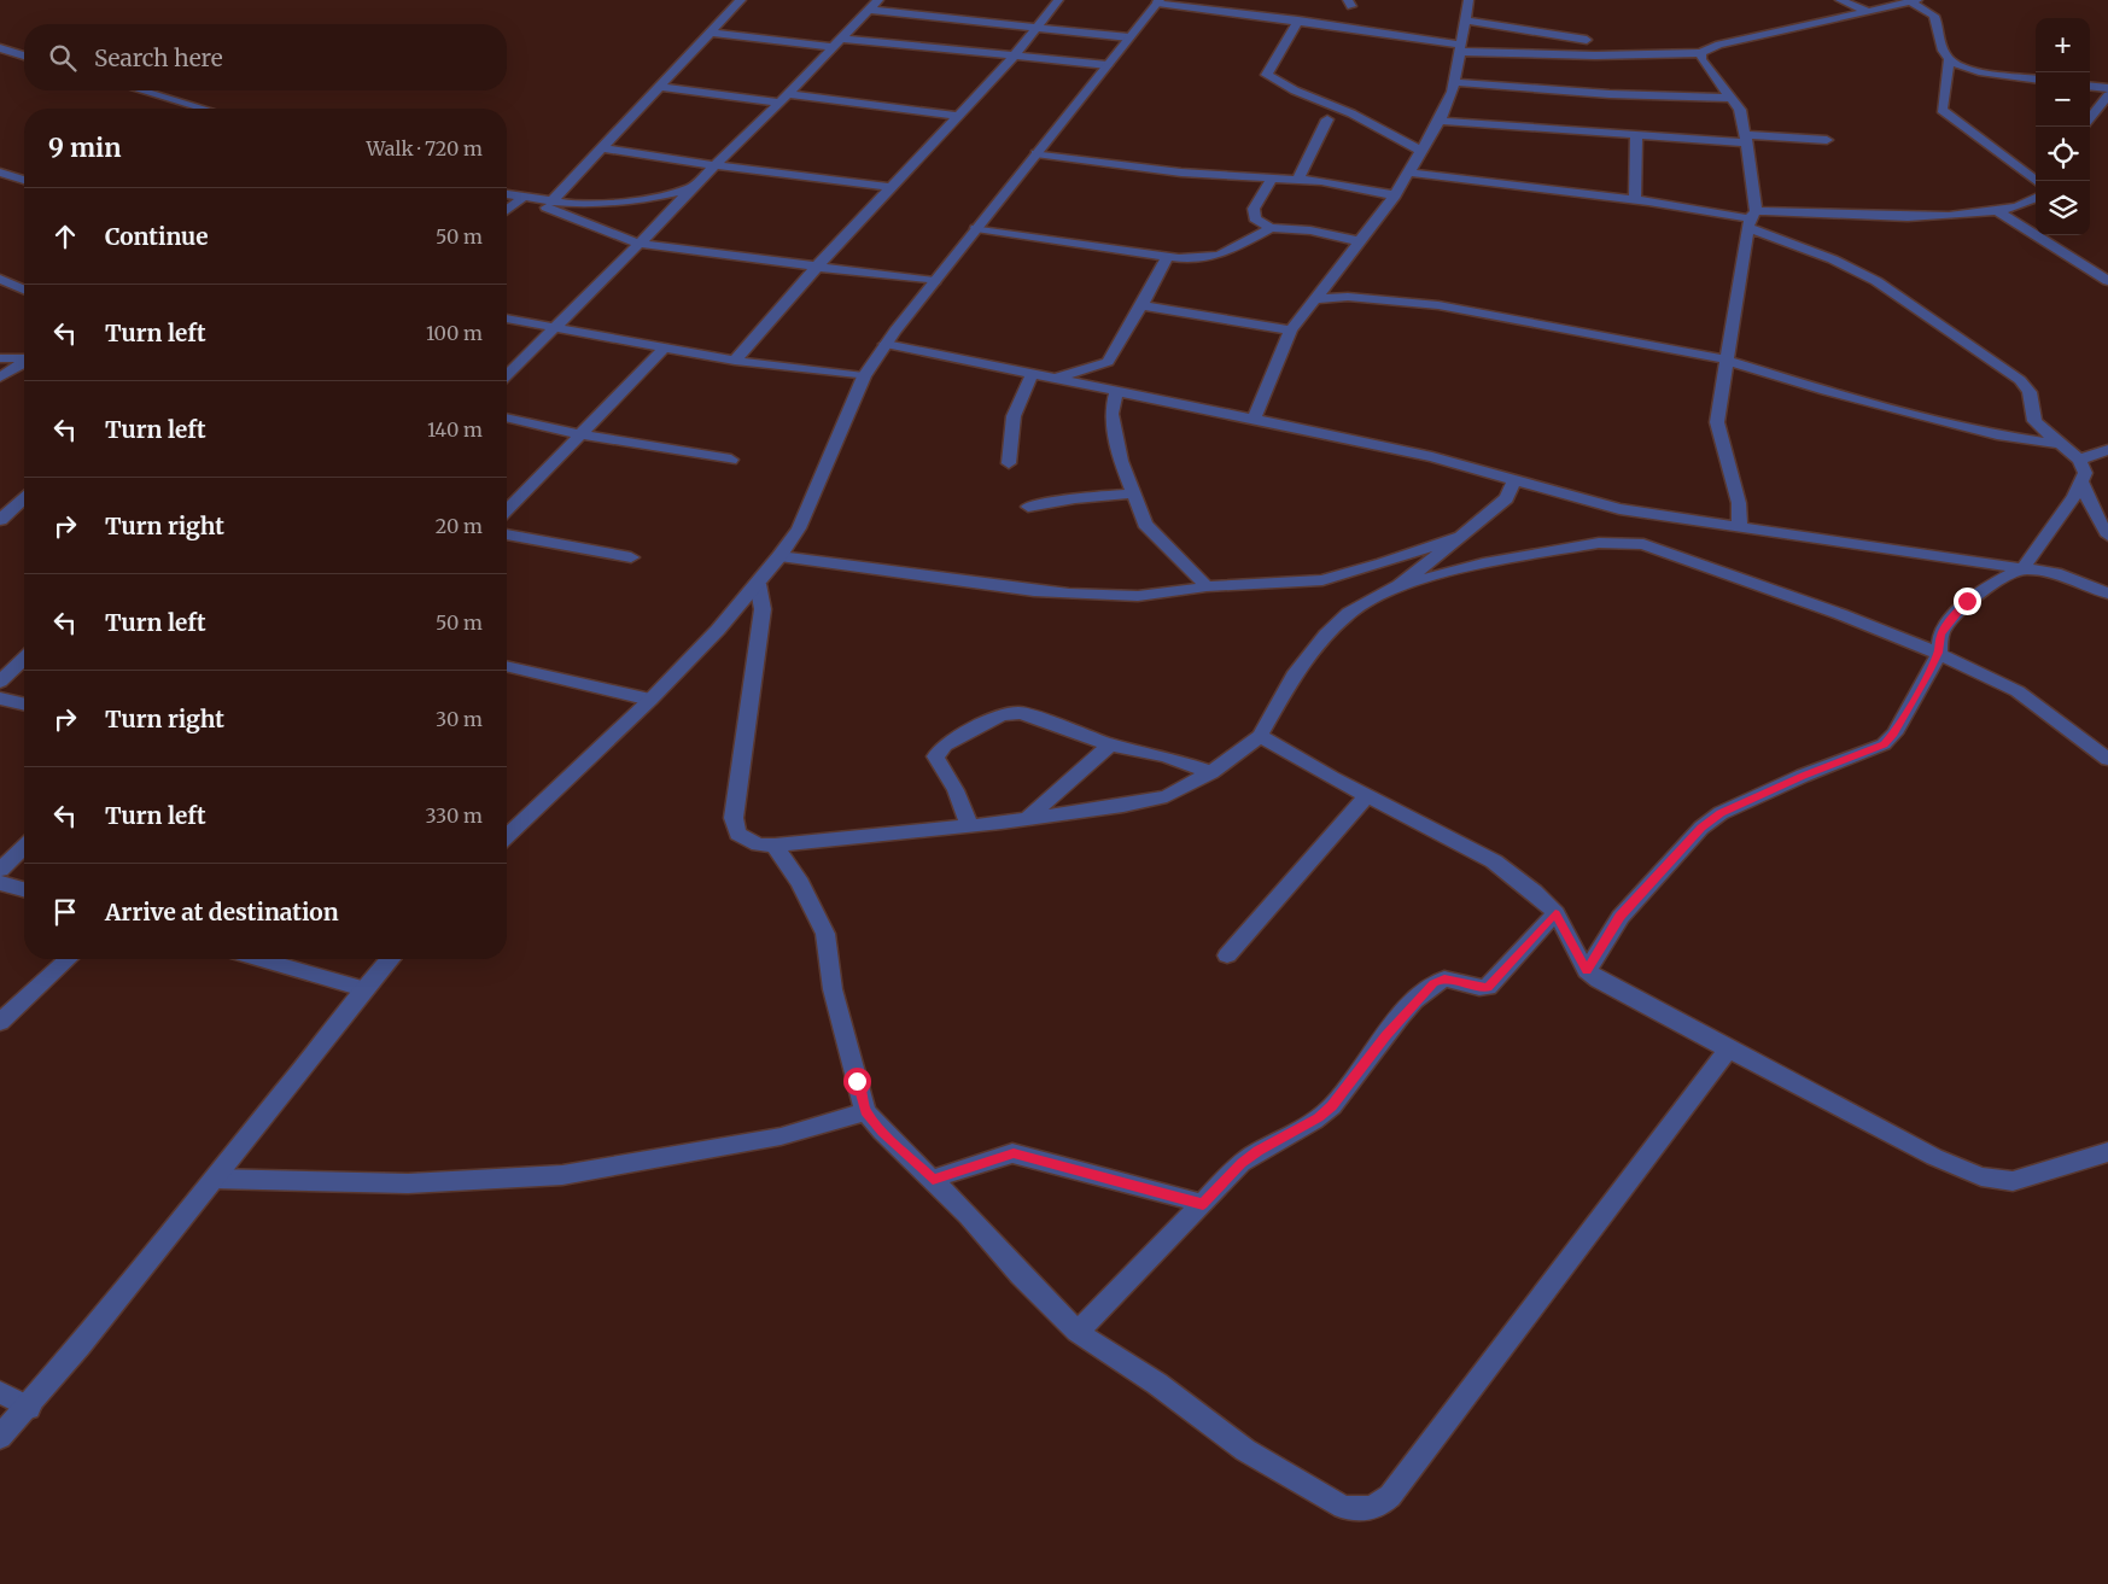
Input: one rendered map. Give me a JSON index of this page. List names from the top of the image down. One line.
{"page":{"map_buttons":["+","−"],"search":"Search here","heading":["9 min","Walk · 720 m"],"list":[["Continue","50 m"],["Turn left","100 m"],["Turn left","140 m"],["Turn right","20 m"],["Turn left","50 m"],["Turn right","30 m"],["Turn left","330 m"],"Arrive at destination"]}}
